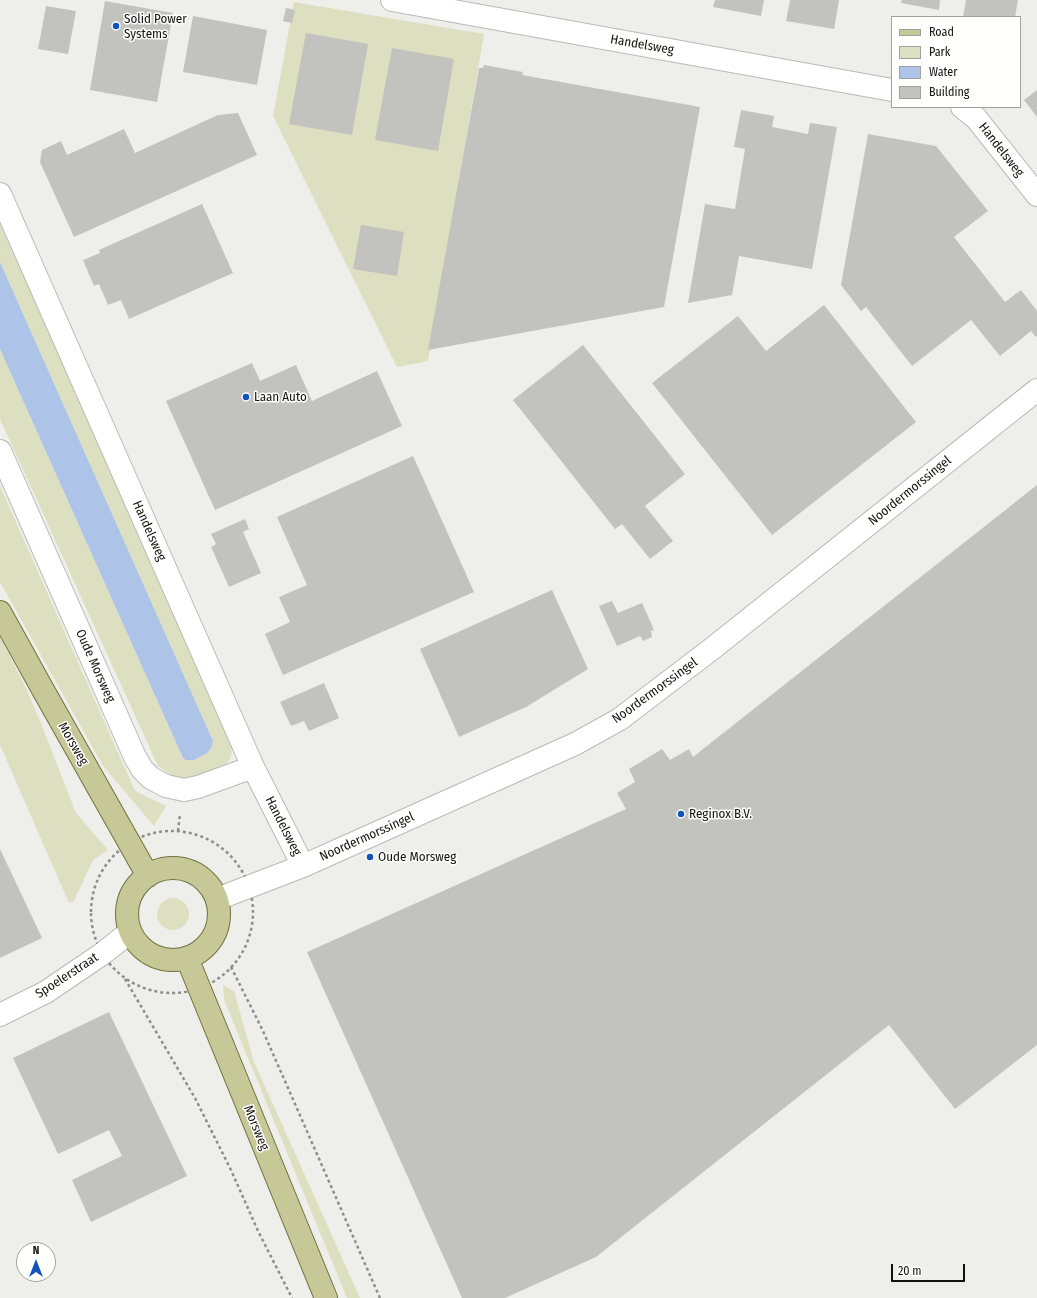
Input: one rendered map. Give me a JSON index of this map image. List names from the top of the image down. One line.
{"streets":{"main road":["Morsweg"],"street":["Handelsweg","Noordermorssingel","Oude Morsweg","Spoelerstraat"]},"crossings":[["Handelsweg","Noordermorssingel"],["Handelsweg","Oude Morsweg"],["Noordermorssingel","Morsweg"],["Noordermorssingel","Spoelerstraat"],["Morsweg","Spoelerstraat"]],"places":["Solid Power Systems","Laan Auto","Reginox B.V.","Oude Morsweg"],"legend":["Road","Park","Water","Building"],"scale_bar":"20 m","north":"top"}
